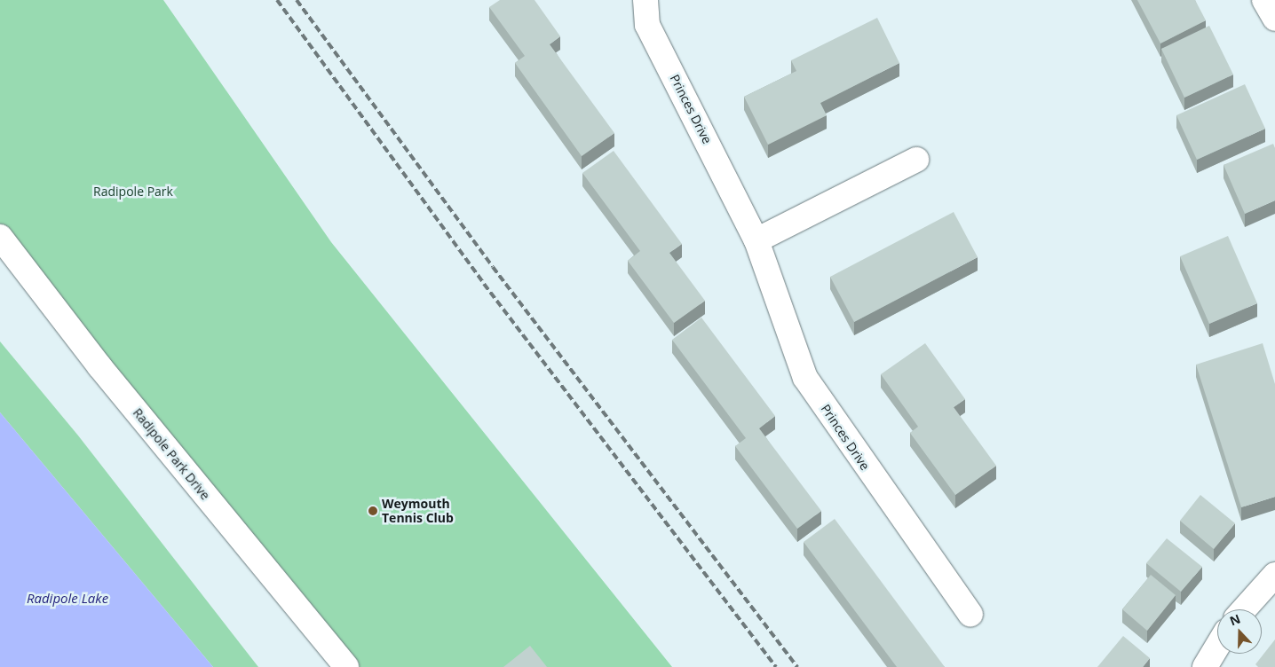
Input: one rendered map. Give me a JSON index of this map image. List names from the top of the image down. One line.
{"streets":{"street":["Princes Drive","Radipole Park Drive"]},"water":["Radipole Lake"],"parks":["Radipole Park"],"places":["Weymouth Tennis Club"],"north":"top"}
